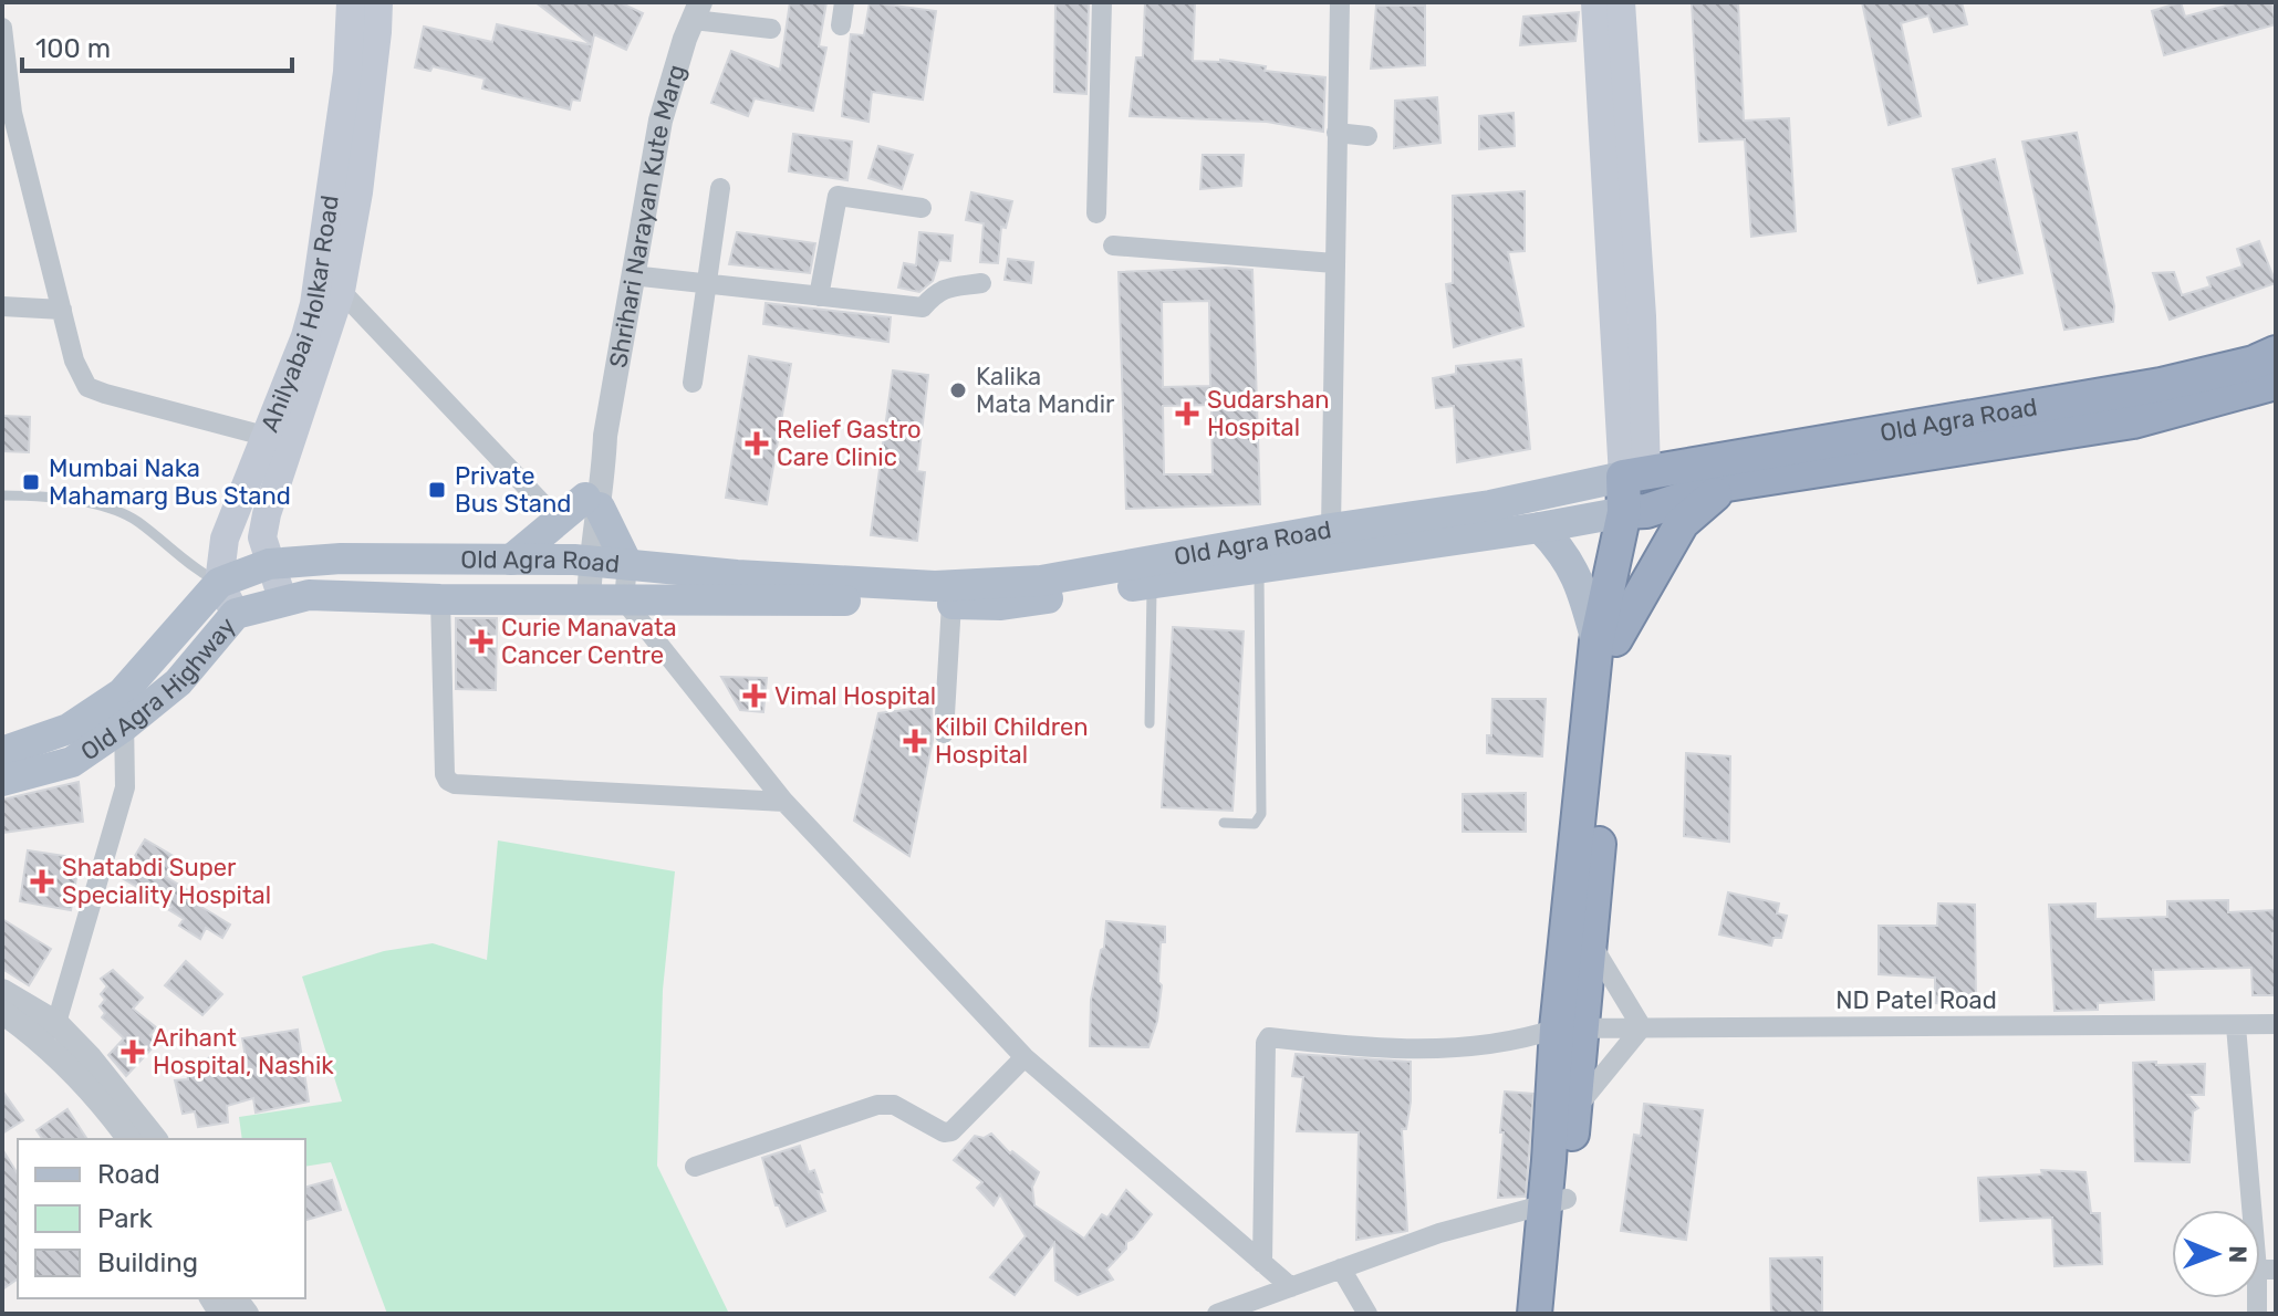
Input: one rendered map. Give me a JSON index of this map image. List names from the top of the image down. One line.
{"streets":{"highway":["Old Agra Road"],"main road":["Ahilyabai Holkar Road","Old Agra Highway"],"street":["Shrihari Narayan Kute Marg","ND Patel Road"]},"crossings":[["Shrihari Narayan Kute Marg","Old Agra Road"],["Ahilyabai Holkar Road","Old Agra Road"],["Ahilyabai Holkar Road","Old Agra Highway"],["Old Agra Road","Old Agra Highway"]],"places":{"other":["Kalika Mata Mandir"],"health":["Sudarshan Hospital","Relief Gastro Care Clinic","Curie Manavata Cancer Centre","Vimal Hospital","Kilbil Children Hospital","Shatabdi Super Speciality Hospital","Arihant Hospital, Nashik"],"transit":["Mumbai Naka Mahamarg Bus Stand","Private Bus Stand"]},"legend":["Road","Park","Building"],"scale_bar":"100 m","north":"right"}
